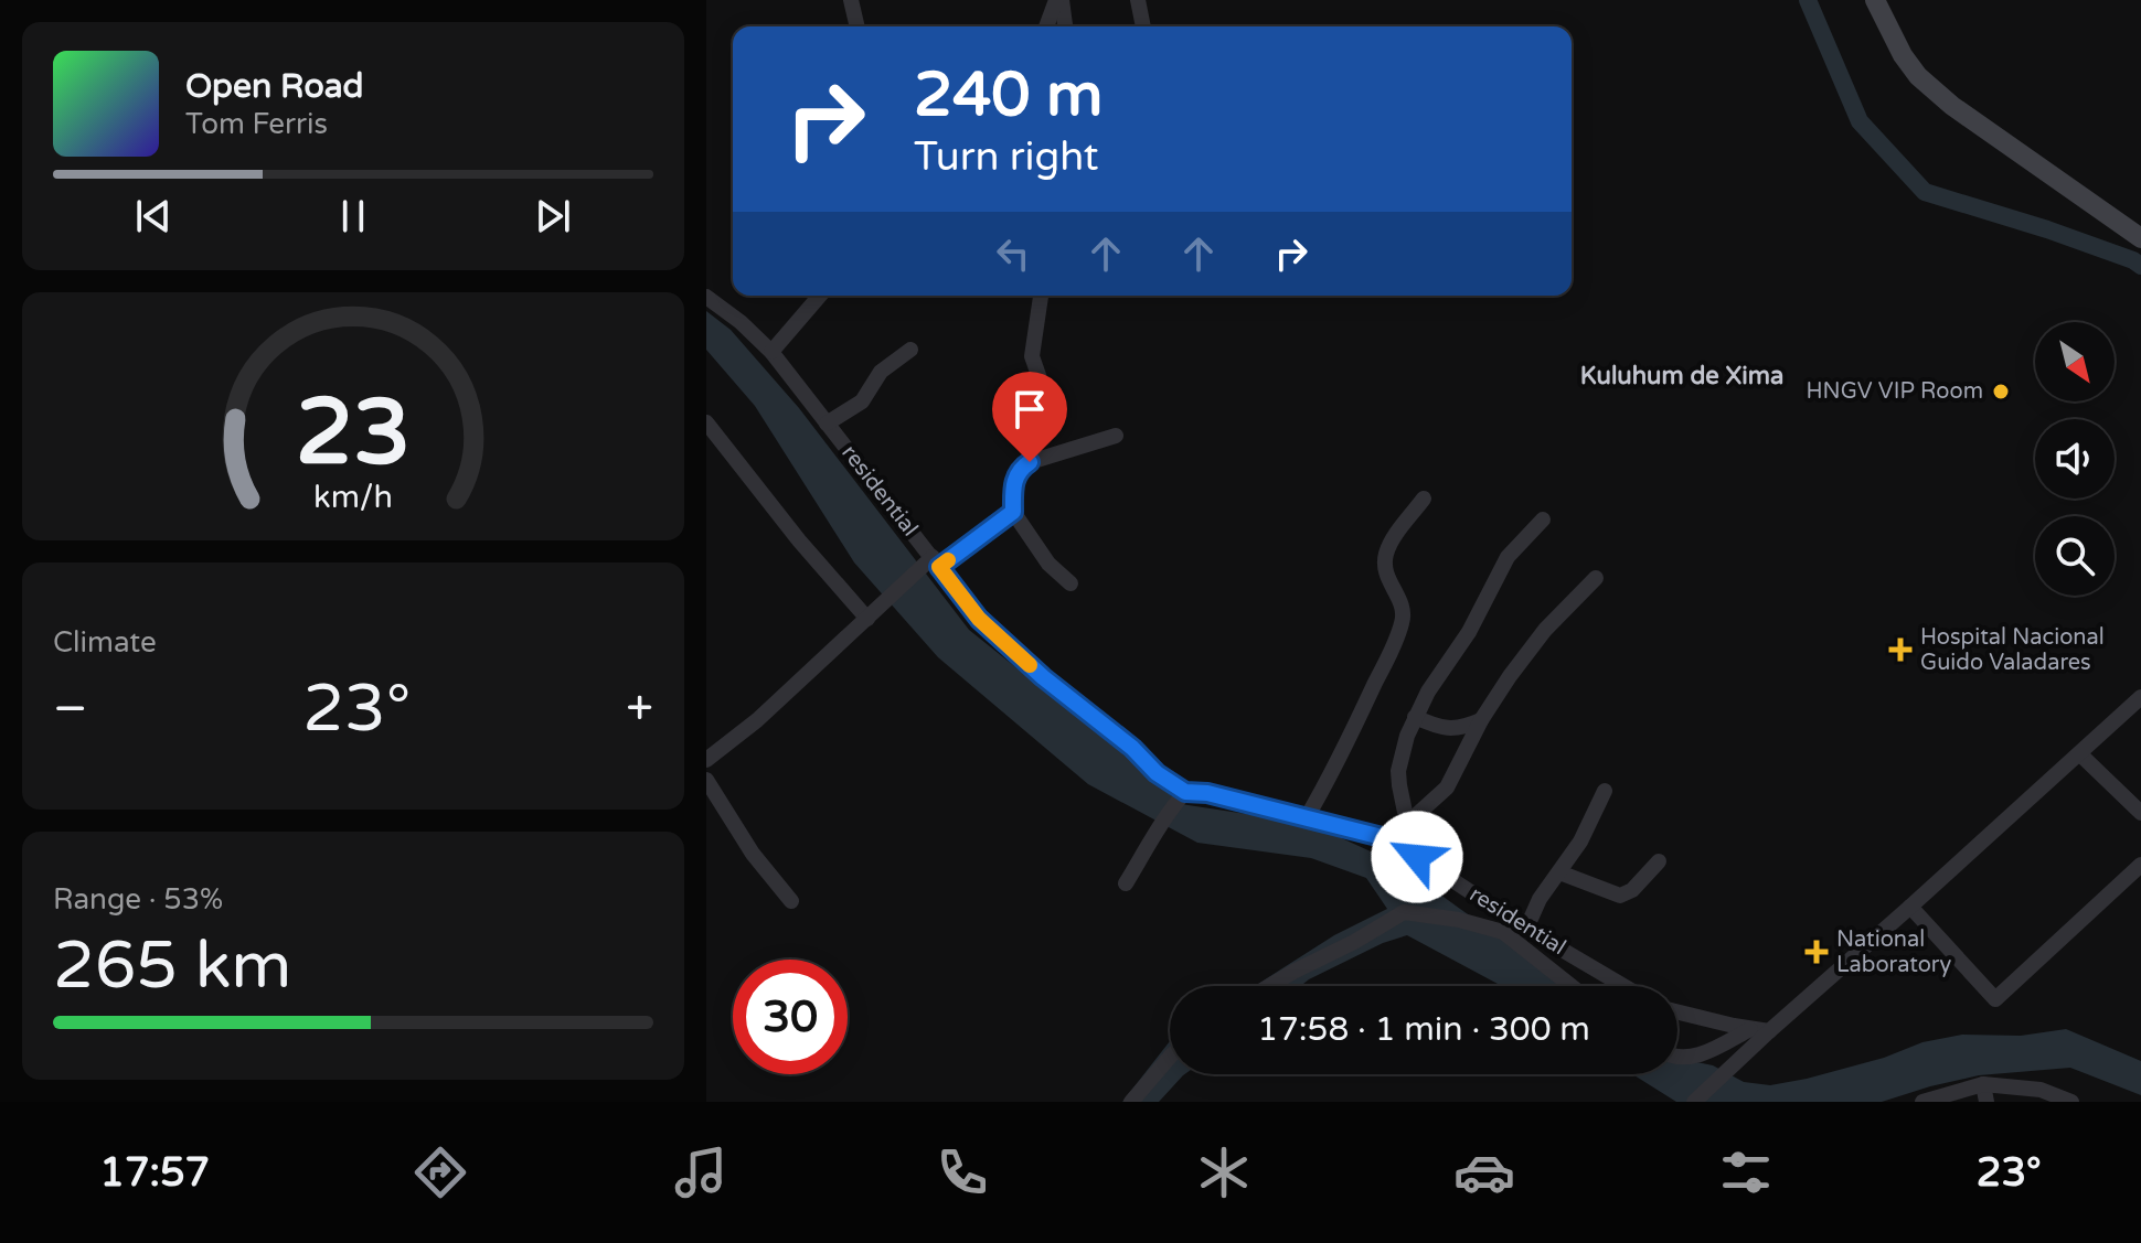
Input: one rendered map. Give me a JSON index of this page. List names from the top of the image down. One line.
{"streets":{"street":["residential"]},"districts":["Kuluhum de Xima"],"places":{"other":["HNGV VIP Room"],"health":["Hospital Nacional Guido Valadares","National Laboratory"]},"north":"bottom right","page":{"turn":["240 m","Turn right"],"song":["Open Road","Tom Ferris"],"tile":["Climate",["Range · 53%","265 km"]],"heat":["−","23°","+"],"limit":"30","trip":"17:58 · 1 min · 300 m","tabs":["17:57","23°"],"gauge":["23","km/h"]}}
